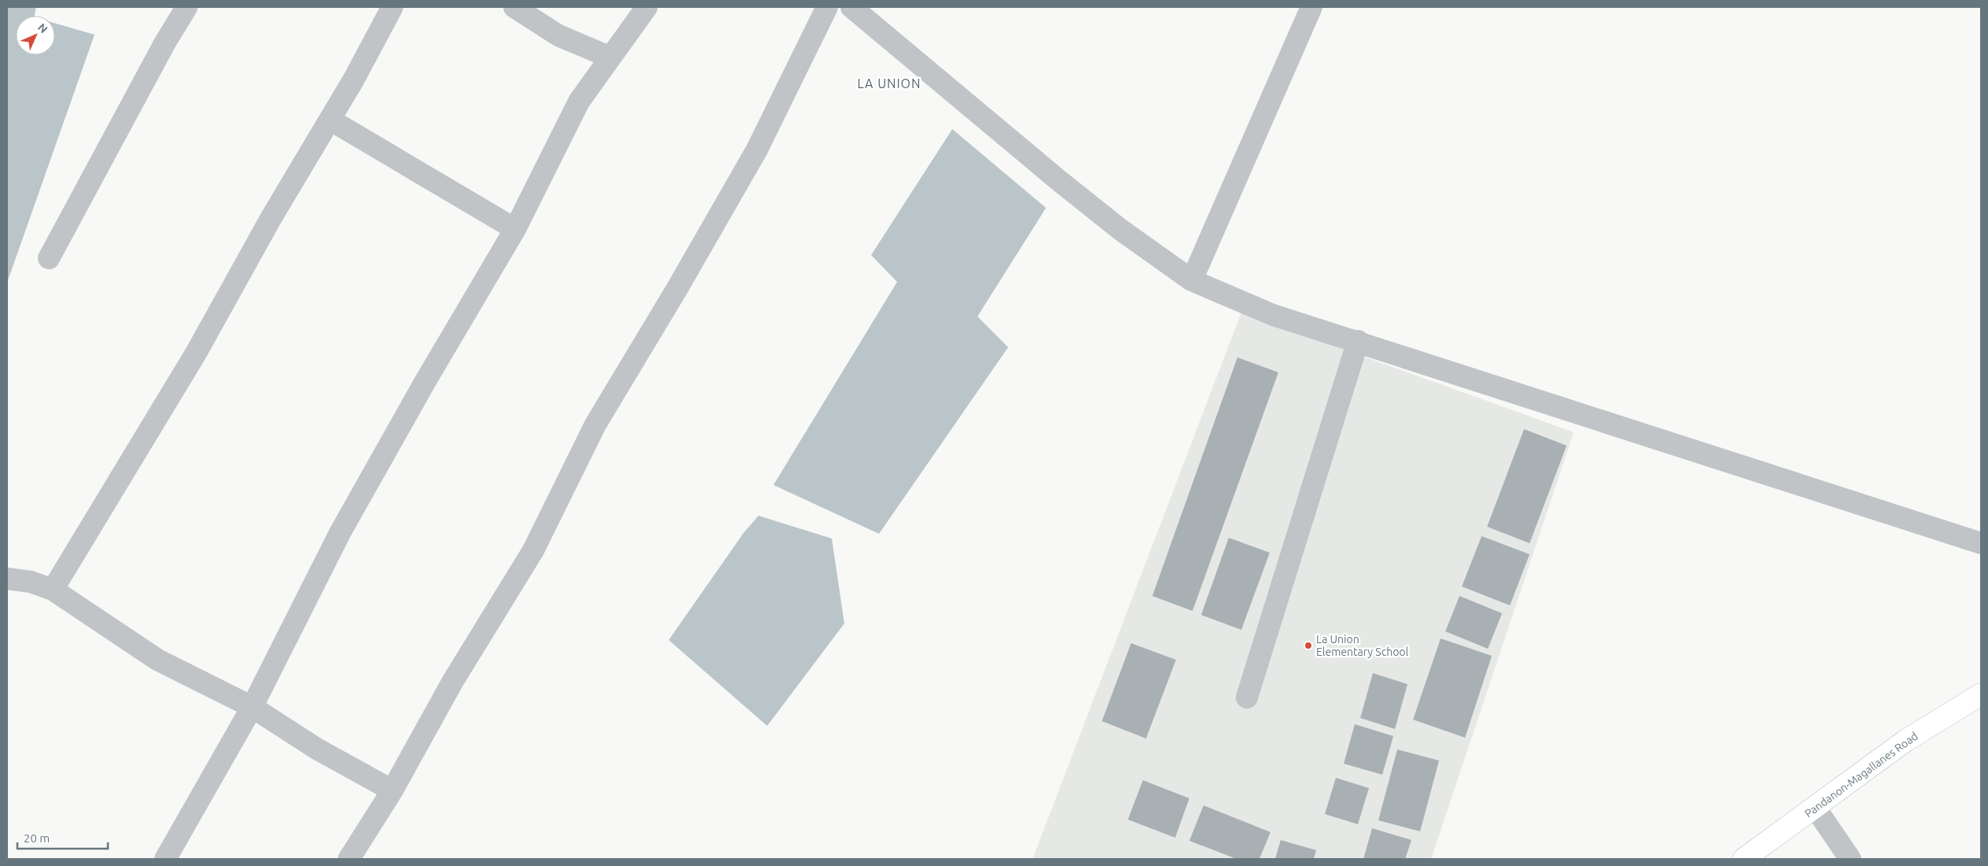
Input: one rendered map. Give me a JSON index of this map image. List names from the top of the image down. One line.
{"streets":{"main road":["Pandanon-Magallanes Road"]},"districts":["LA UNION"],"places":["La Union Elementary School"],"scale_bar":"20 m","north":"top right"}
